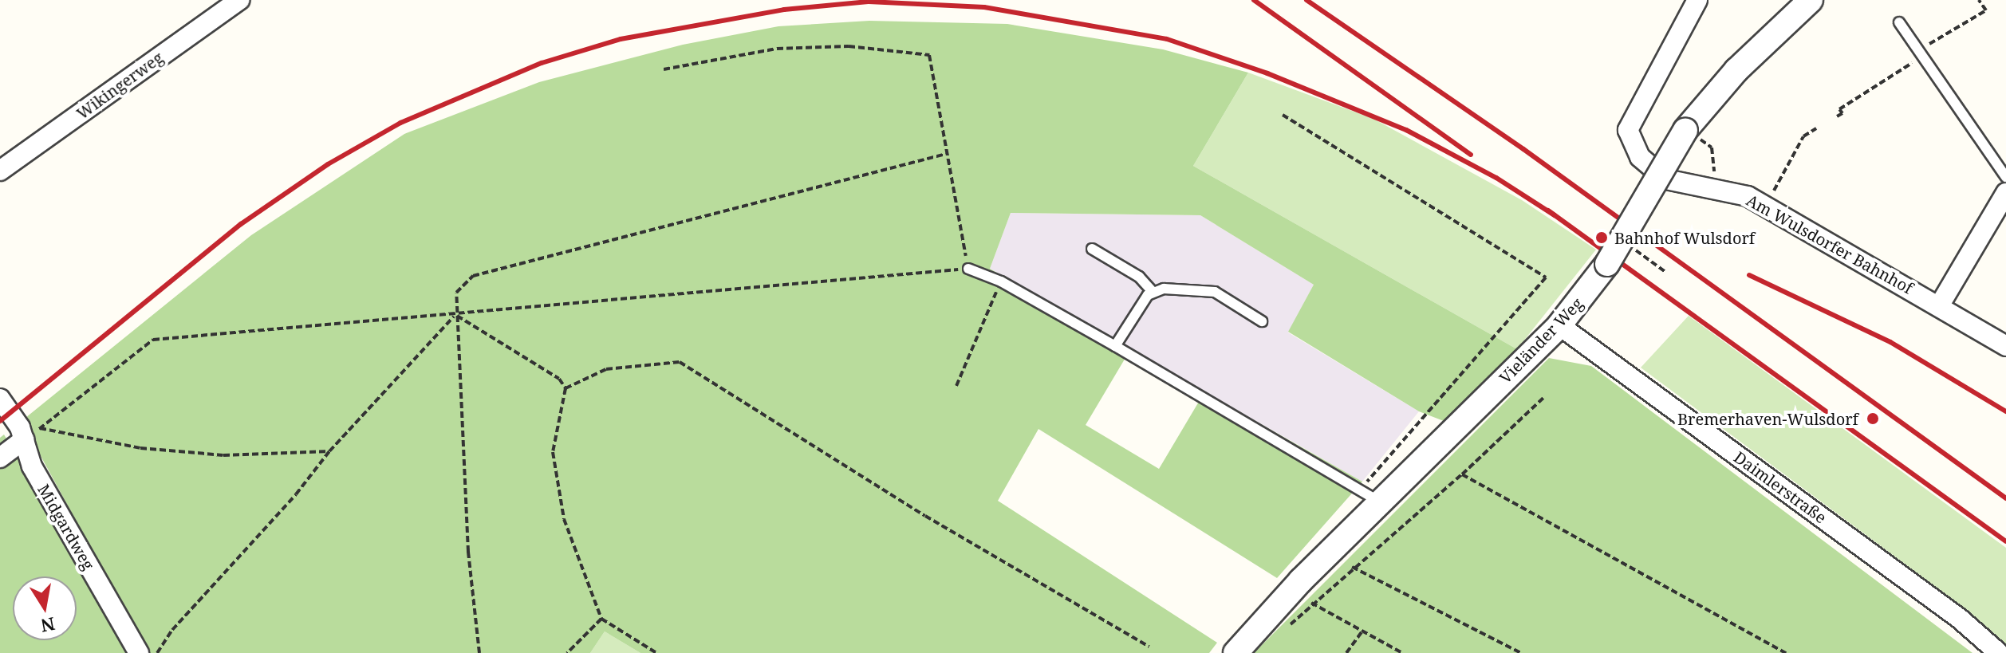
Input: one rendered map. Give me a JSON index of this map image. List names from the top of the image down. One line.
{"streets":{"street":["Wikingerweg","Am Wulsdorfer Bahnhof","Vieländer Weg","Daimlerstraße","Midgardweg"]},"crossings":[["Vieländer Weg","Daimlerstraße"]],"places":["Bahnhof Wulsdorf","Bremerhaven-Wulsdorf"],"north":"bottom"}
